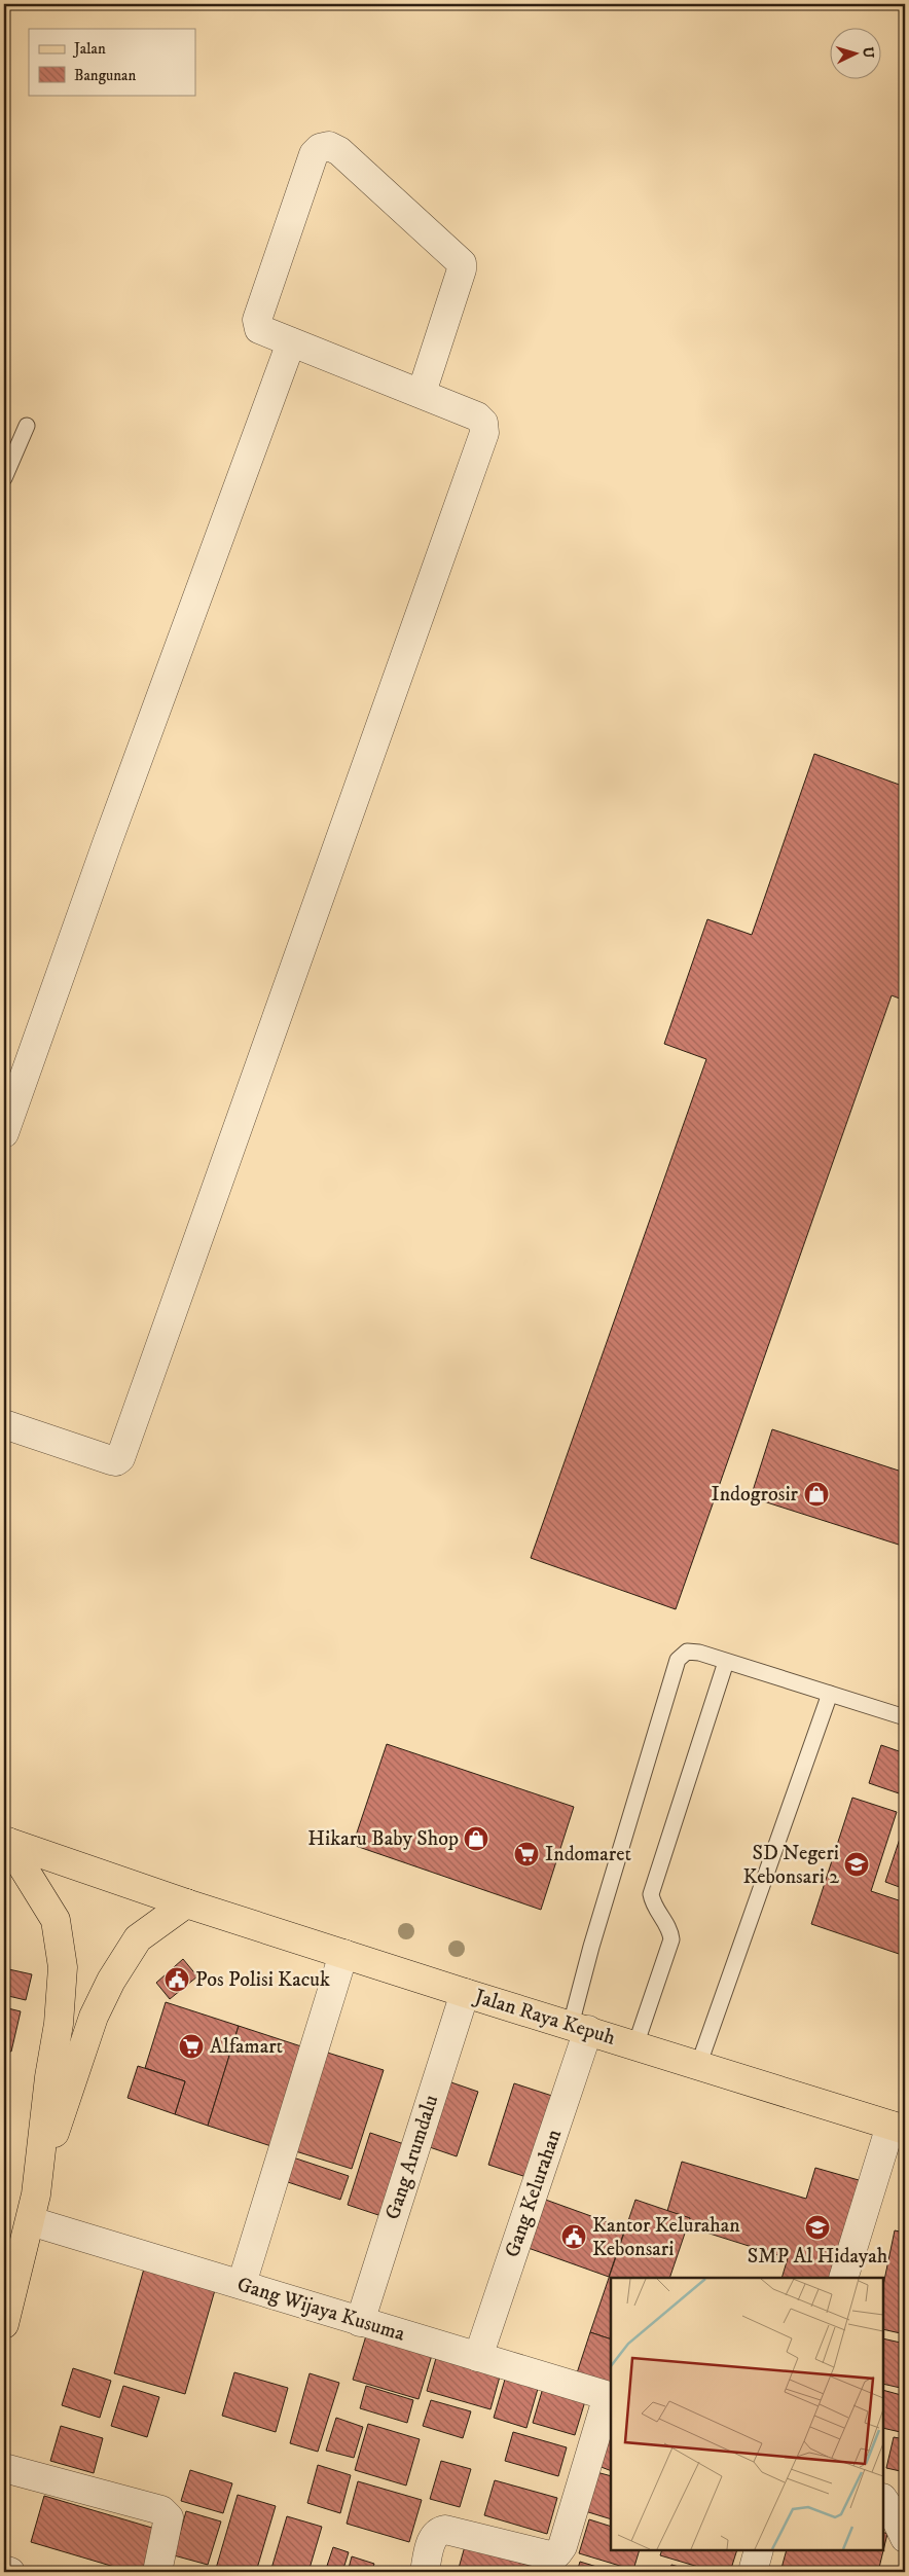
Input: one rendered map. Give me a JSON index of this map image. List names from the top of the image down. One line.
{"streets":{"main road":["Jalan Raya Kepuh"],"street":["Gang Arumdalu","Gang Kelurahan","Gang Wijaya Kusuma"]},"crossings":[["Jalan Raya Kepuh","Gang Arumdalu"],["Jalan Raya Kepuh","Gang Kelurahan"],["Gang Arumdalu","Gang Wijaya Kusuma"],["Gang Kelurahan","Gang Wijaya Kusuma"]],"places":{"shop":["Indogrosir","Hikaru Baby Shop"],"supermarket":["Indomaret","Alfamart"],"school or university":["SD Negeri Kebonsari 2","SMP Al Hidayah"],"public building":["Pos Polisi Kacuk","Kantor Kelurahan Kebonsari"]},"legend":["Jalan","Bangunan"],"north":"right"}
